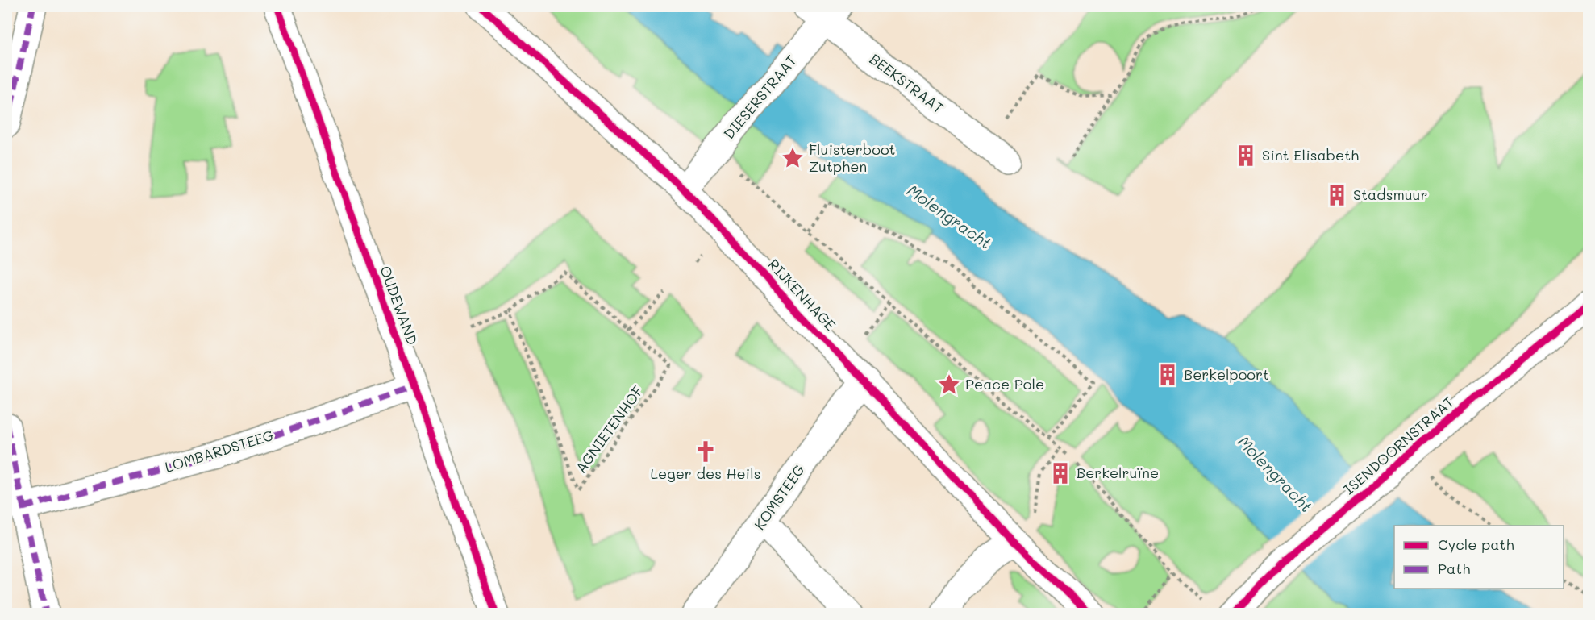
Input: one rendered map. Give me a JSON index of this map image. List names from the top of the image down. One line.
{"streets":{"street":["BEEKSTRAAT","DIESERSTRAAT","RIJKENHAGE","OUDEWAND","ISENDOORNSTRAAT","LOMBARDSTEEG","KOMSTEEG"],"path":["AGNIETENHOF"]},"crossings":[["BEEKSTRAAT","DIESERSTRAAT"],["DIESERSTRAAT","RIJKENHAGE"],["RIJKENHAGE","KOMSTEEG"],["OUDEWAND","LOMBARDSTEEG"]],"water":["Molengracht"],"places":{"building":["Sint Elisabeth","Stadsmuur","Berkelpoort","Berkelruïne"],"place":["Fluisterboot Zutphen","Peace Pole"],"church":["Leger des Heils"]},"legend":["Cycle path","Path"]}
